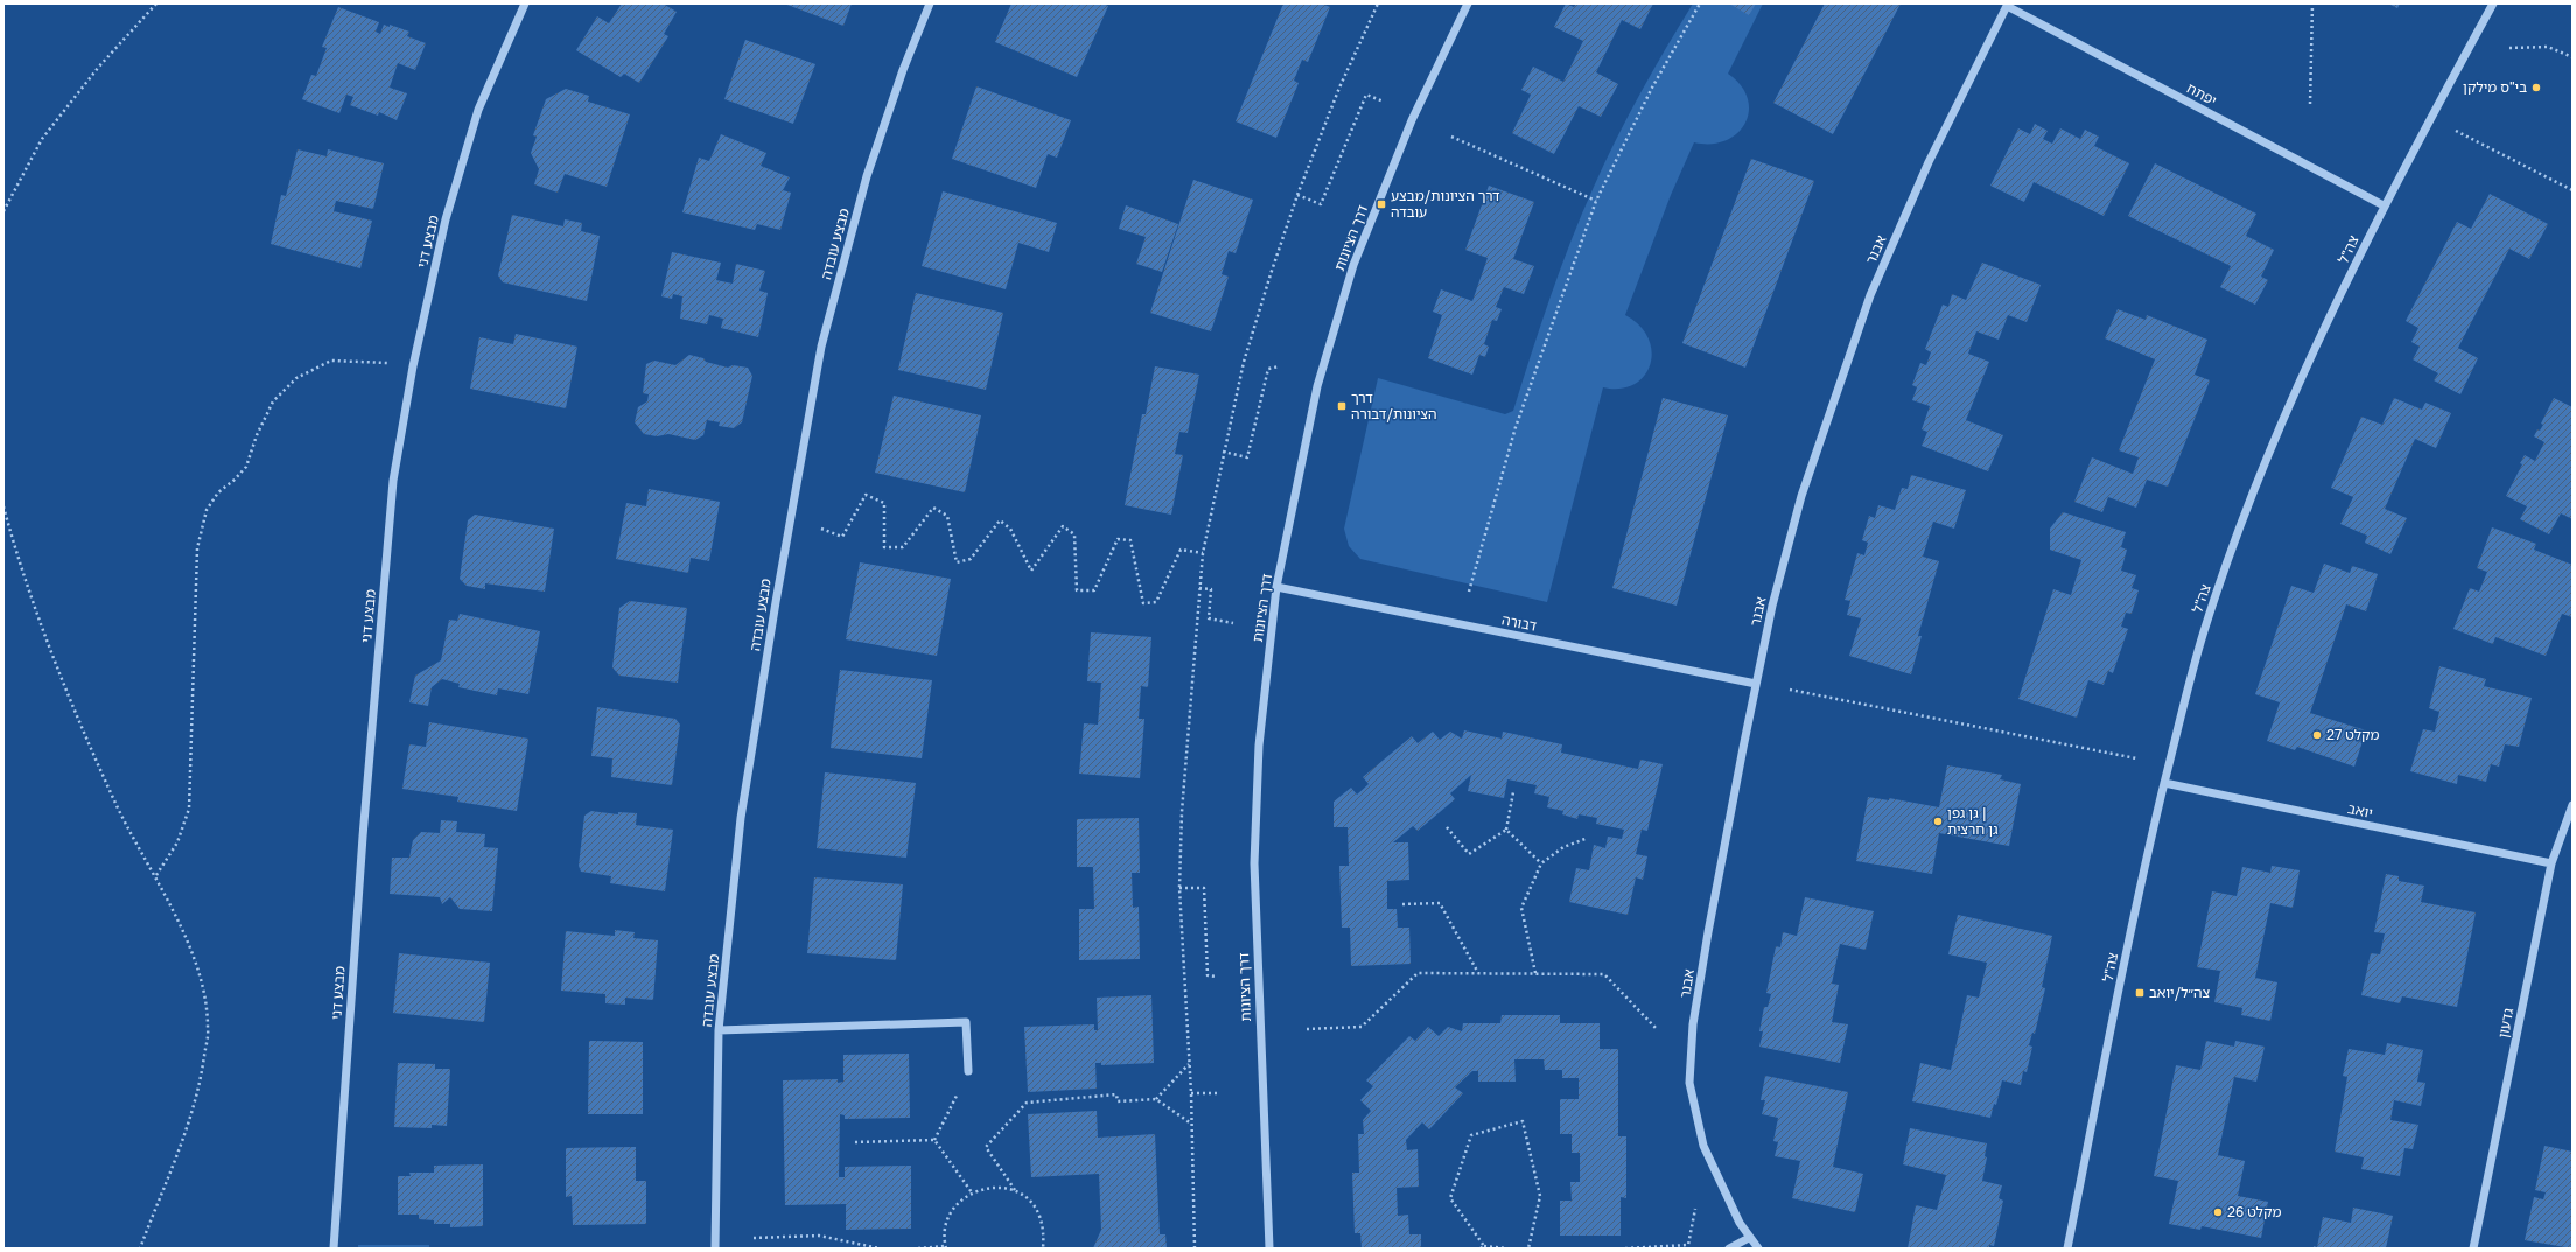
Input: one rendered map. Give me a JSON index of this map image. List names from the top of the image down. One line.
{"streets":{"street":["יפתח","דרך הציונות","מבצע דני","מבצע עובדה","אבנר","צה\"ל","דבורה","יואב","גדעון"]},"crossings":[["יפתח","אבנר"],["יפתח","צה\"ל"],["דרך הציונות","דבורה"],["אבנר","דבורה"],["צה\"ל","יואב"],["יואב","גדעון"]],"places":{"other":["בי\"ס מילקן","מקלט 27","גן גפן | גן חרצית","מקלט 26"],"transit":["דרך הציונות/מבצע עובדה","דרך הציונות/דבורה","צה״ל/יואב"]}}
